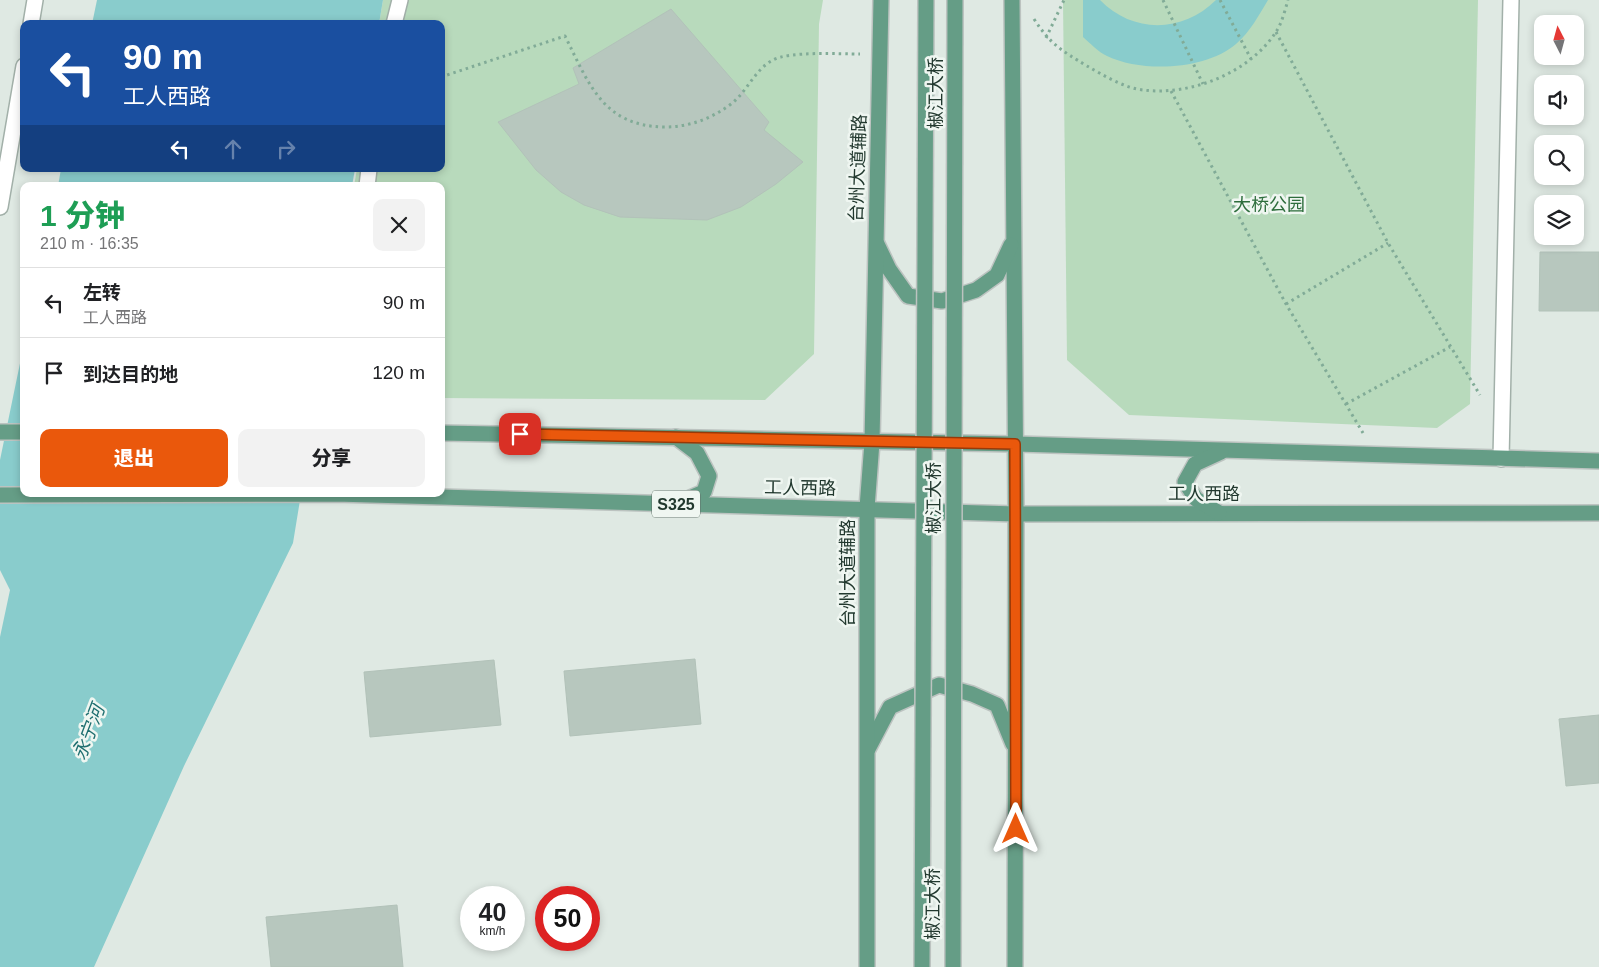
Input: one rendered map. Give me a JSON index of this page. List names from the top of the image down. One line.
{"streets":{"main road":["椒江大桥","台州大道辅路","工人西路","S325"]},"crossings":[["台州大道辅路","工人西路"]],"water":["永宁河"],"parks":["大桥公园"],"north":"top","page":{"turn":["90 m","工人西路"],"heading":["1 分钟","210 m · 16:35"],"list":[{"name":"左转","note":"工人西路","value":"90 m"},{"name":"到达目的地","value":"120 m"}],"buttons":["退出","分享"],"speed":"40 km/h","limit":"50"}}
